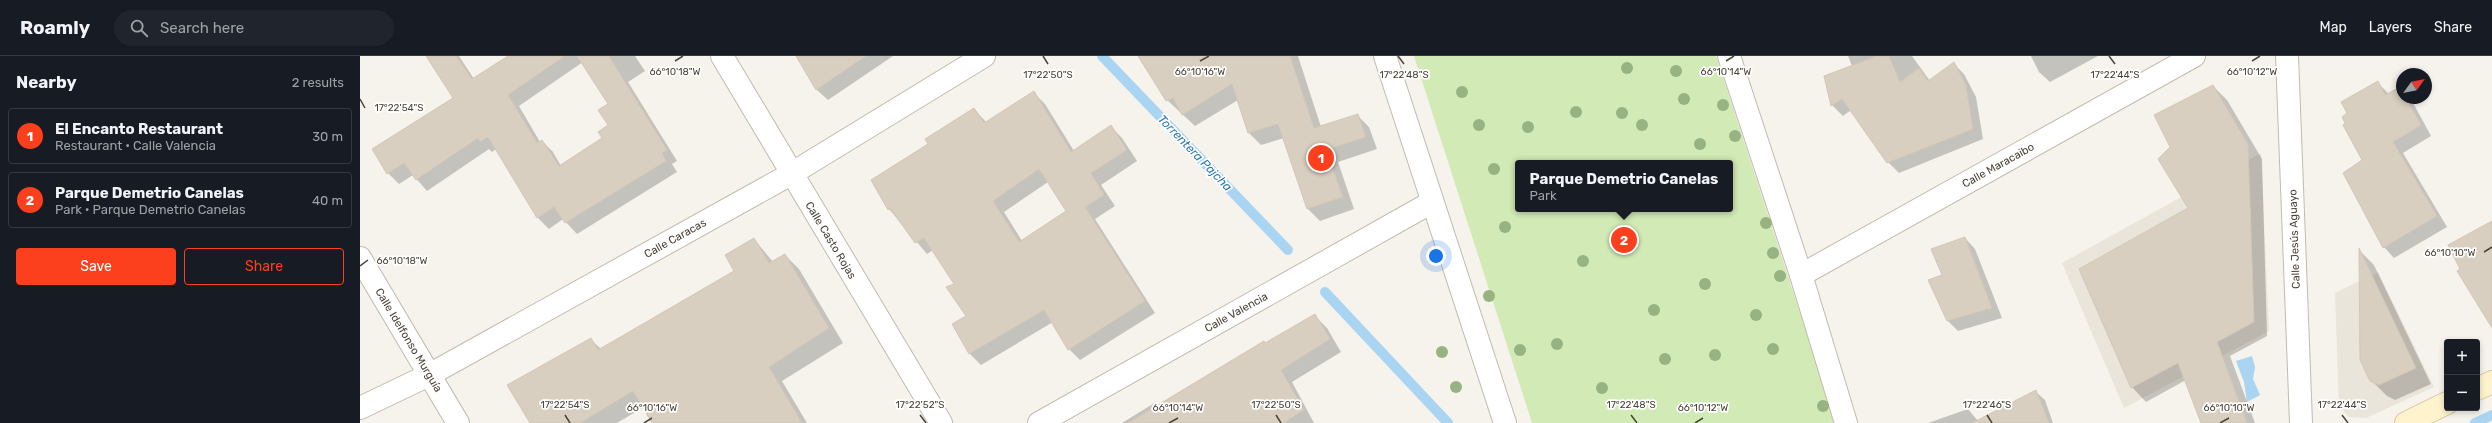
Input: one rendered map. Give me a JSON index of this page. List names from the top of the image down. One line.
{"streets":{"street":["Calle Maracaibo","Calle Caracas","Calle Jesús Aguayo","Calle Casto Rojas","Calle Valencia","Calle Idelfonso Murguía"]},"crossings":[["Calle Caracas","Calle Casto Rojas"],["Calle Caracas","Calle Idelfonso Murguía"]],"water":["Torrentera Pajcha"],"north":"top right","page":{"header":"Roamly","search":"Search here","nav":["Map","Layers","Share"],"heading":["Nearby","2 results"],"list":[{"mark":"1","name":"El Encanto Restaurant","note":"Restaurant · Calle Valencia","value":"30 m"},{"mark":"2","name":"Parque Demetrio Canelas","note":"Park · Parque Demetrio Canelas","value":"40 m"}],"pins":["1","2"],"popup":["Parque Demetrio Canelas","Park"],"buttons":["Save","Share"],"map_buttons":["+","−"]},"coordinates":["66°10'18\"W","66°10'16\"W","66°10'12\"W","66°10'14\"W","17°22'50\"S","17°22'44\"S","17°22'48\"S","17°22'54\"S","66°10'10\"W","17°22'52\"S","17°22'46\"S"]}
